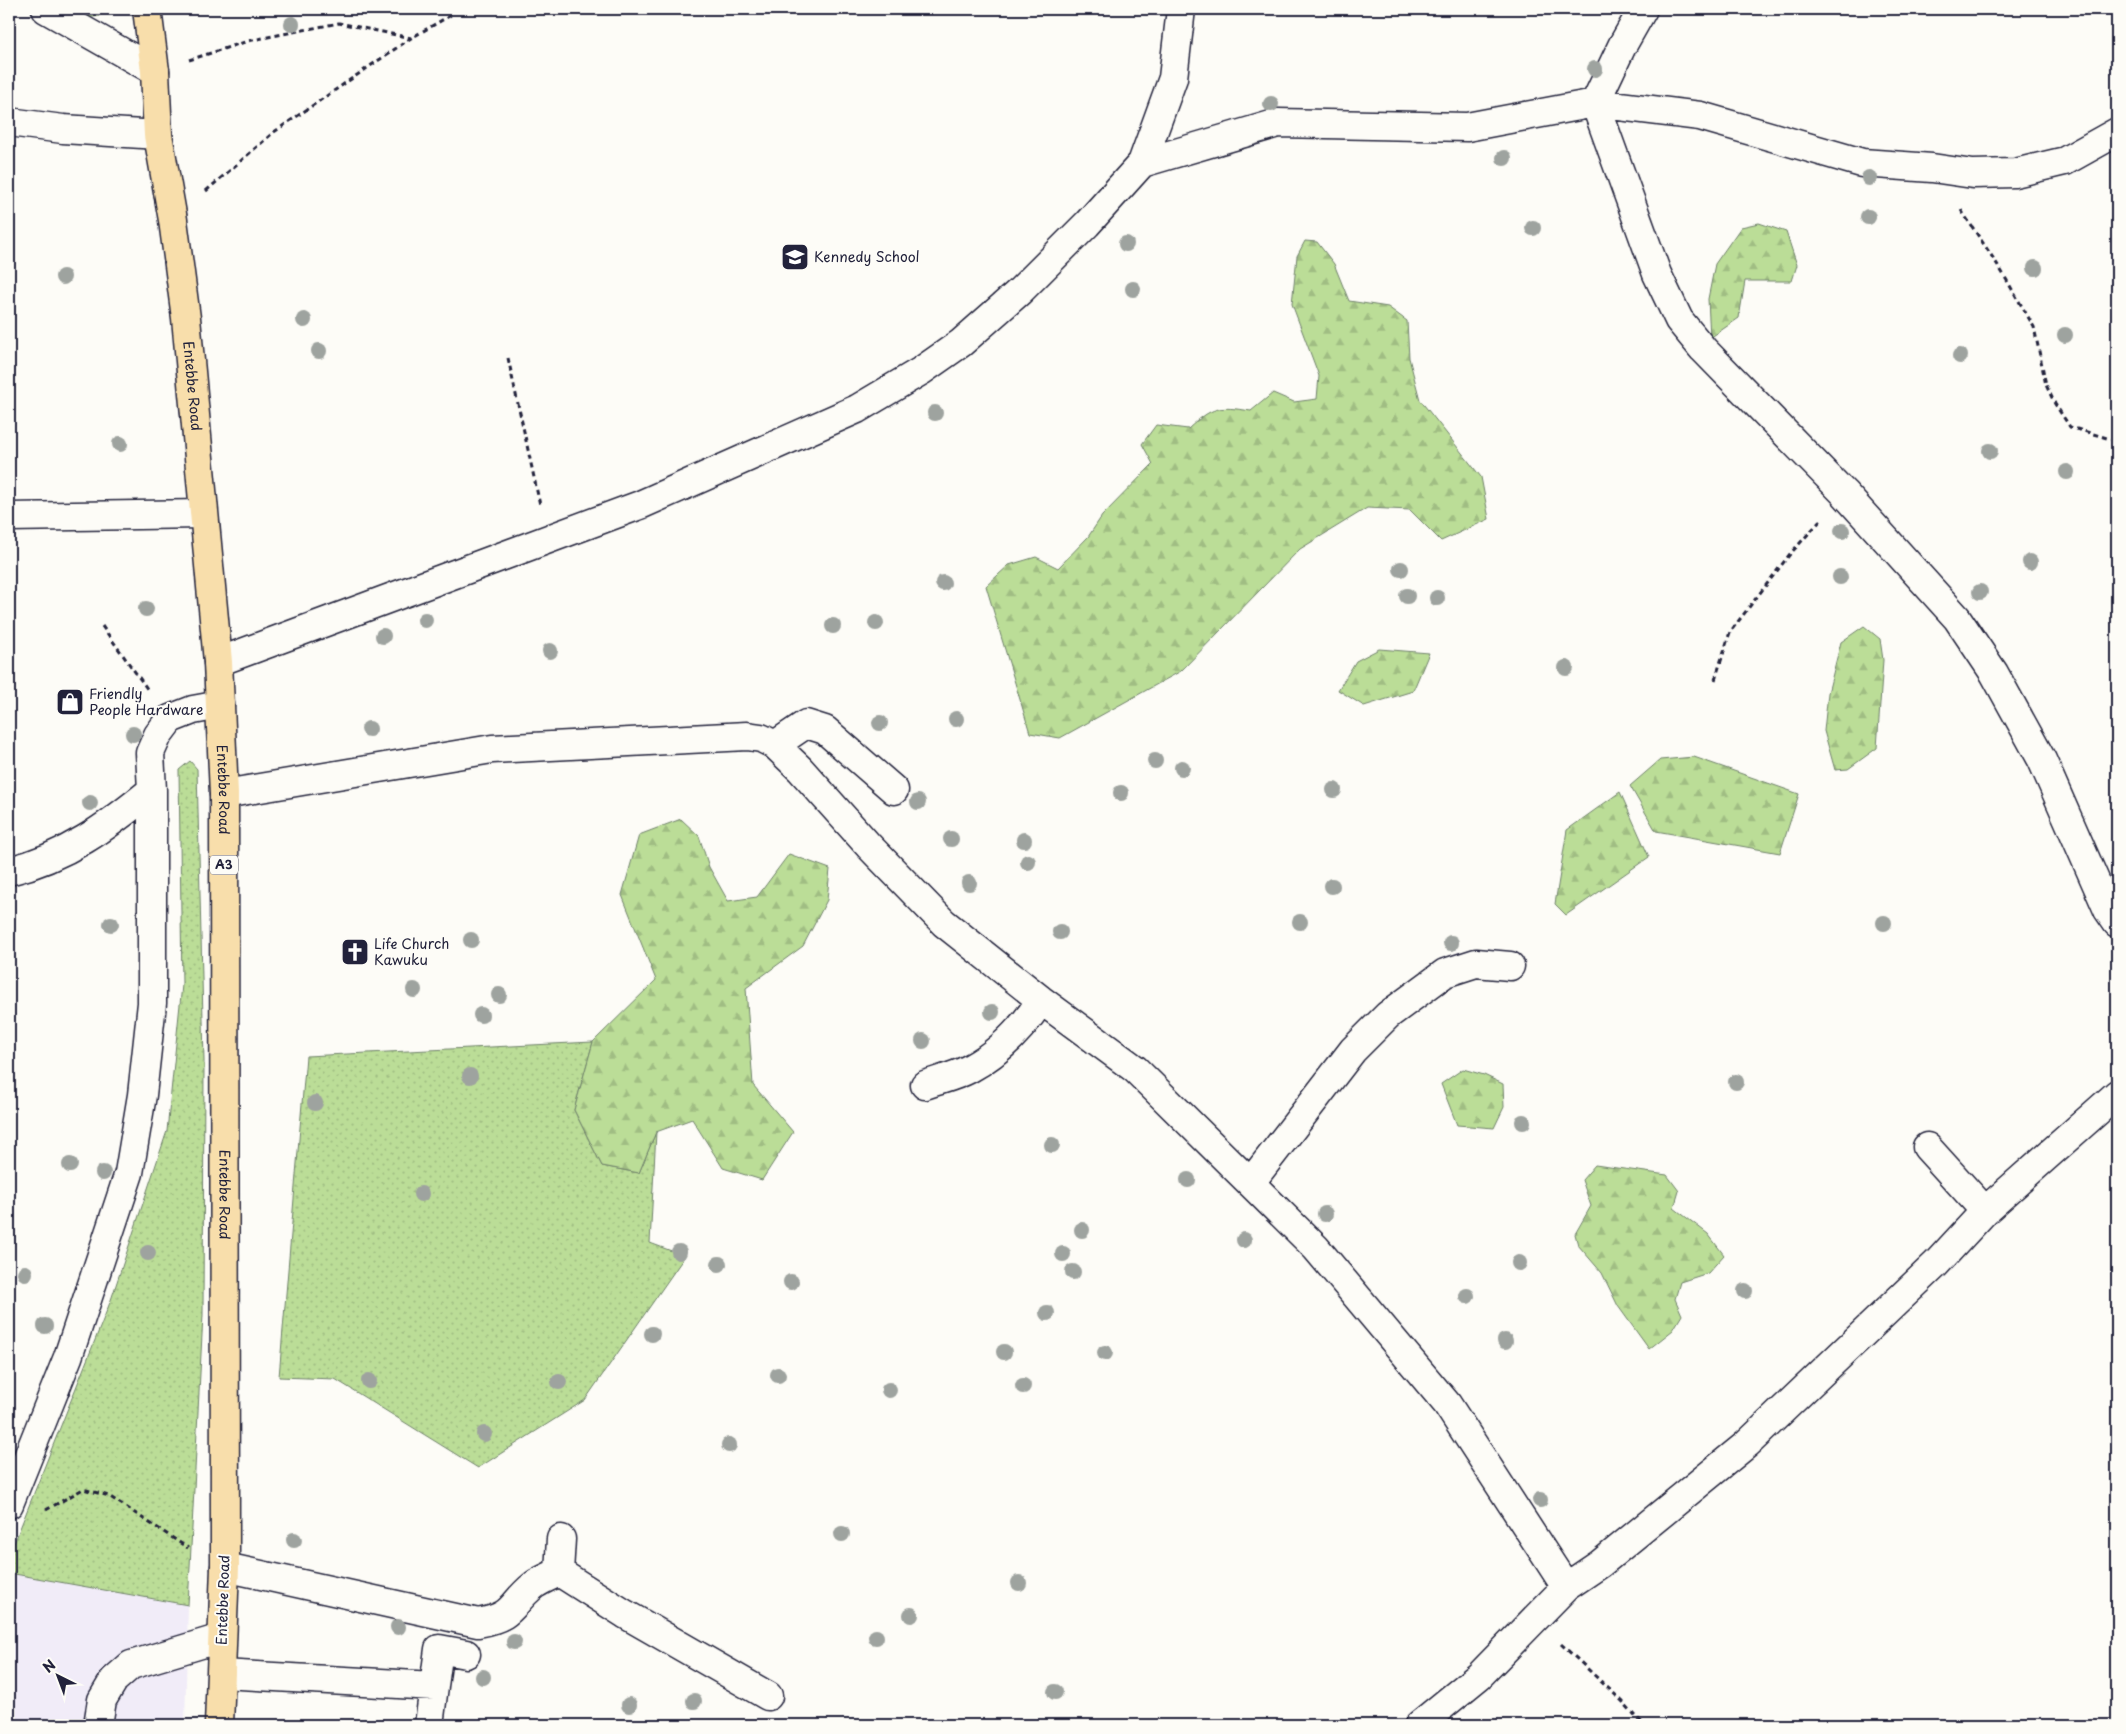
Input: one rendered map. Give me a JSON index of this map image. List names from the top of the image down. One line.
{"streets":{"main road":["Entebbe Road","A3"]},"places":{"school or university":["Kennedy School"],"shop":["Friendly People Hardware"],"church":["Life Church Kawuku"]},"north":"top left"}
